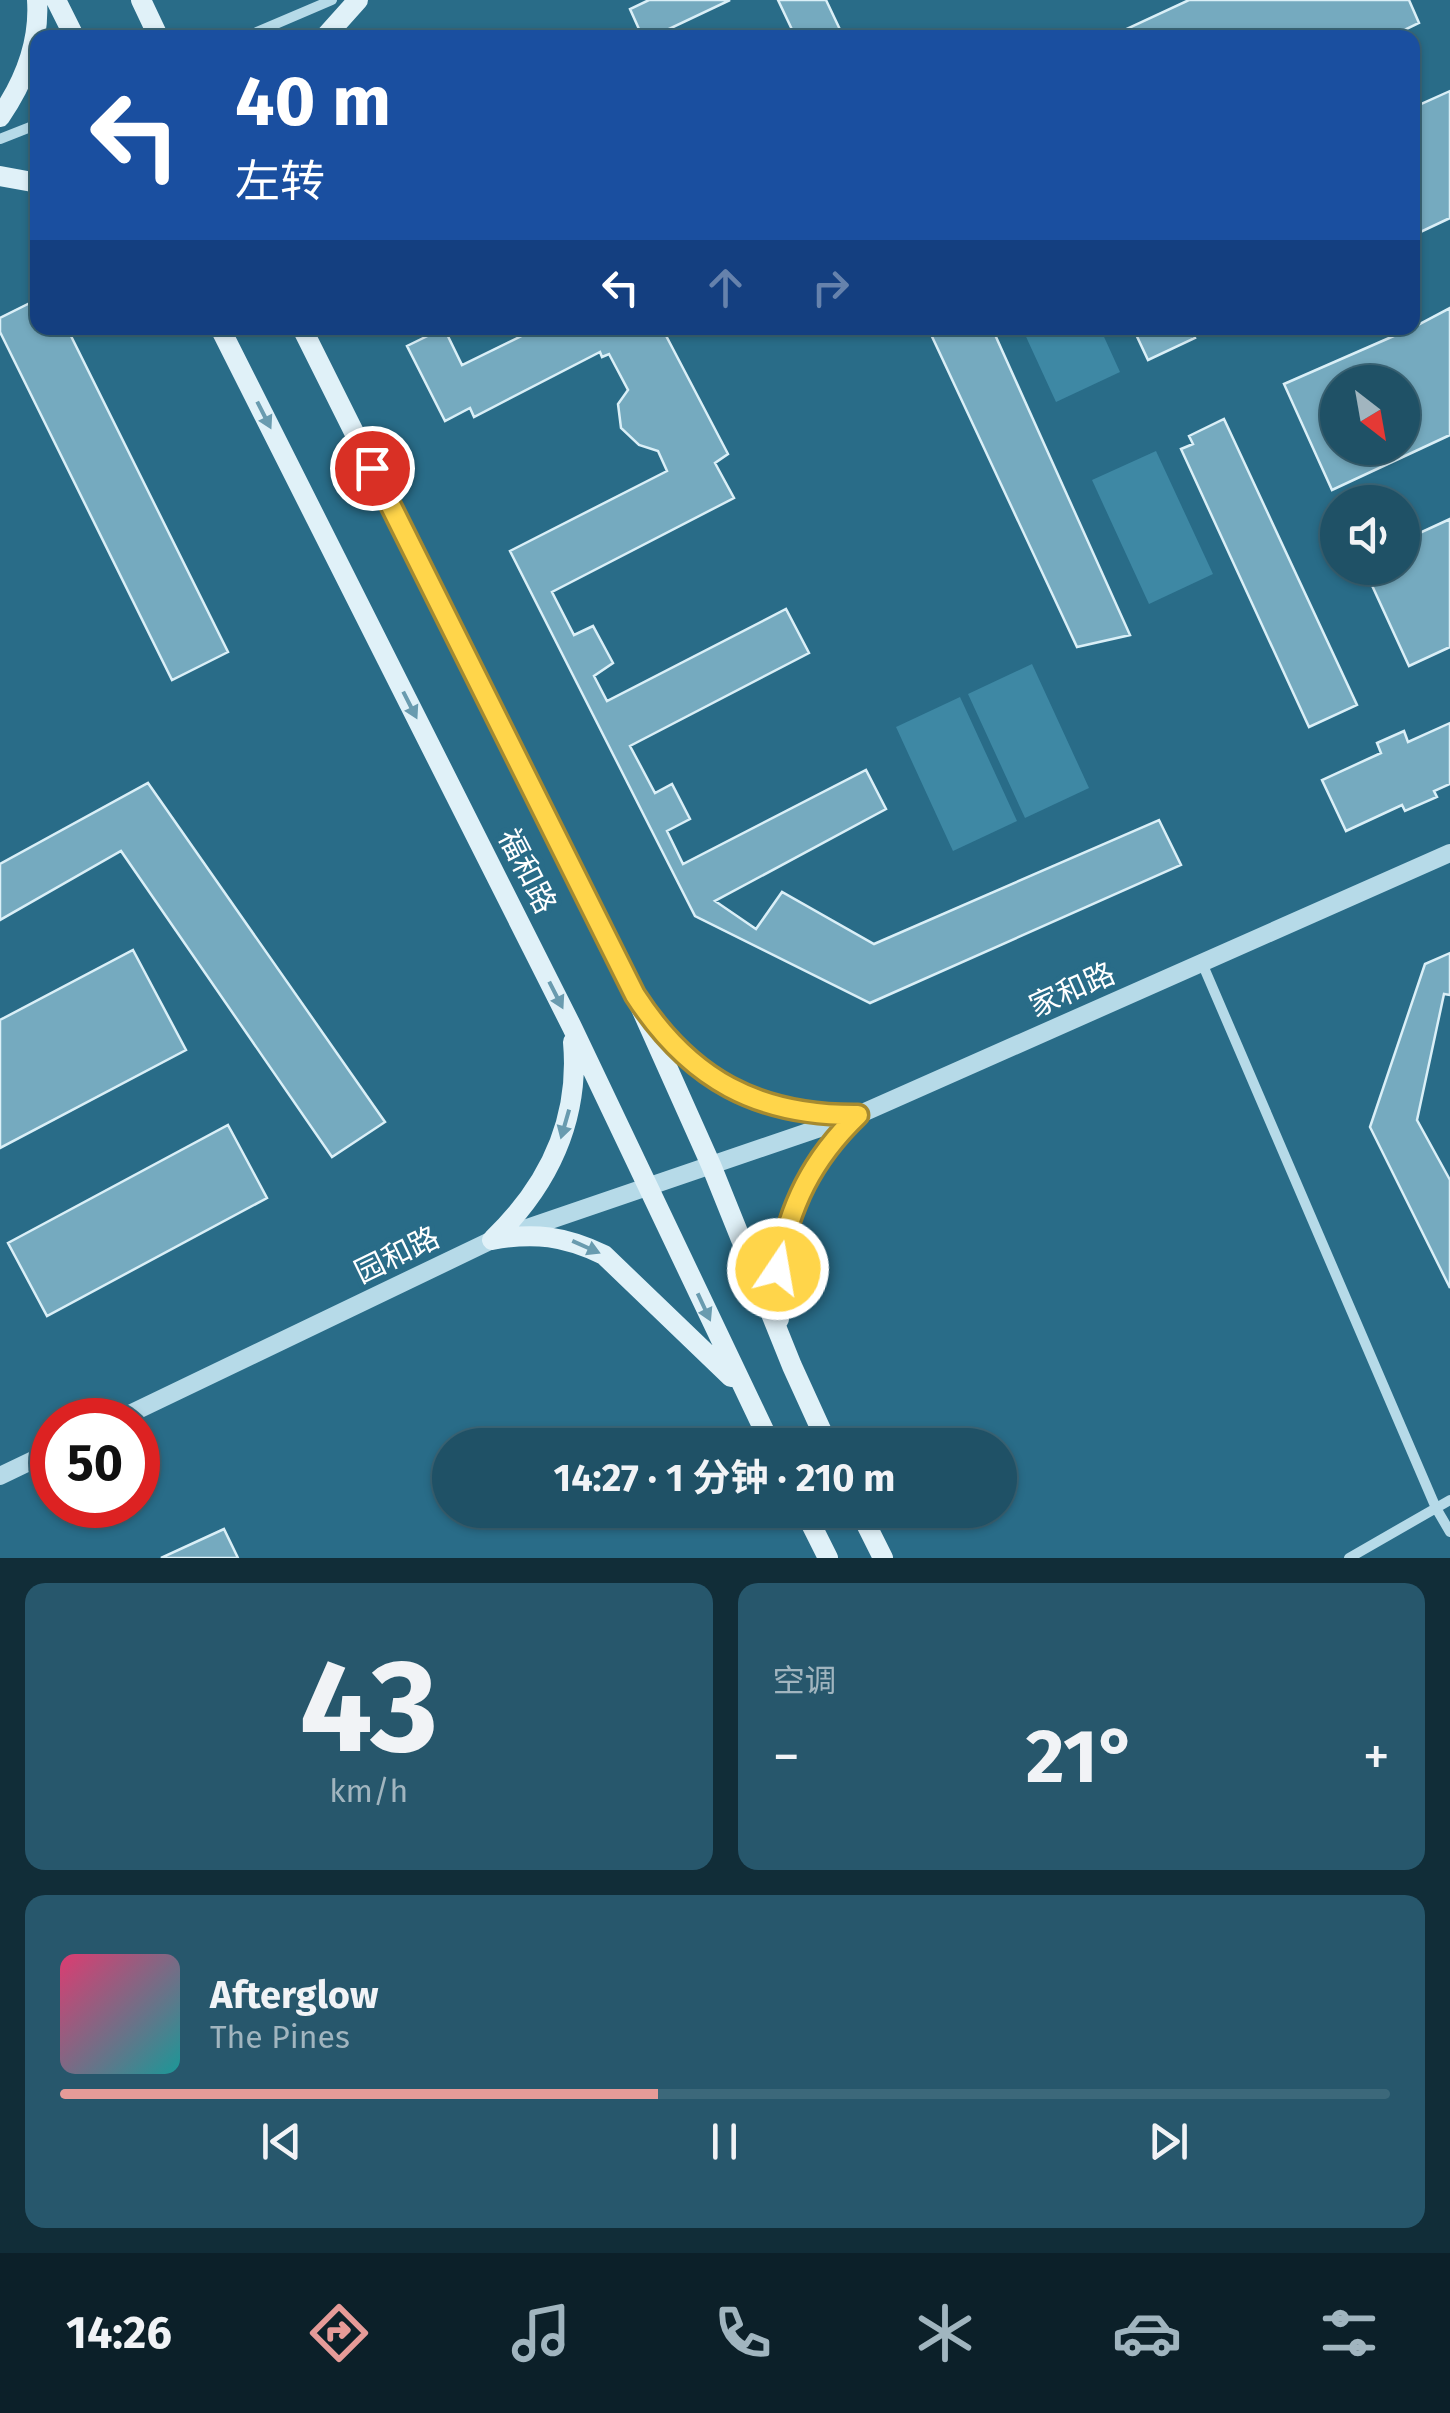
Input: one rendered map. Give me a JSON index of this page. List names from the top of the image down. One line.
{"streets":{"main road":["福和路"],"street":["家和路","园和路"]},"crossings":[["福和路","家和路"],["福和路","园和路"],["家和路","园和路"]],"north":"bottom right","page":{"turn":["40 m","左转"],"limit":"50","trip":"14:27 · 1 分钟 · 210 m","tile":[["43","km/h"],"空调"],"heat":["−","21°","+"],"song":["Afterglow","The Pines"],"tabs":"14:26"}}
